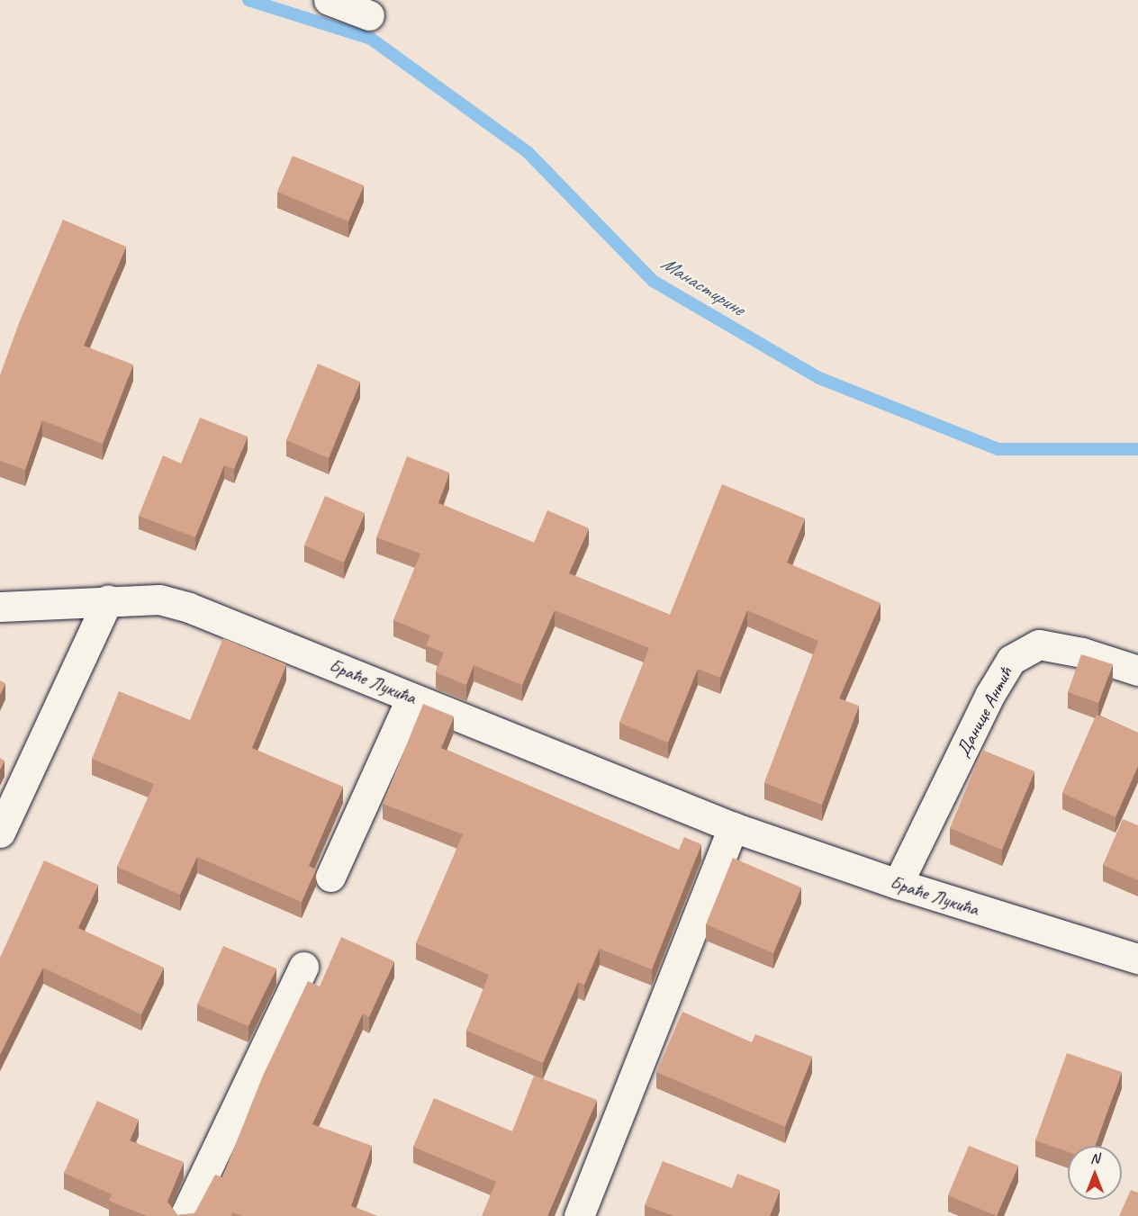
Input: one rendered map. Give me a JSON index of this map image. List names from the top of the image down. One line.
{"streets":{"street":["Браће Лукића","Данице Антић"]},"crossings":[["Браће Лукића","Данице Антић"]],"water":["Манастирине"],"north":"top"}
